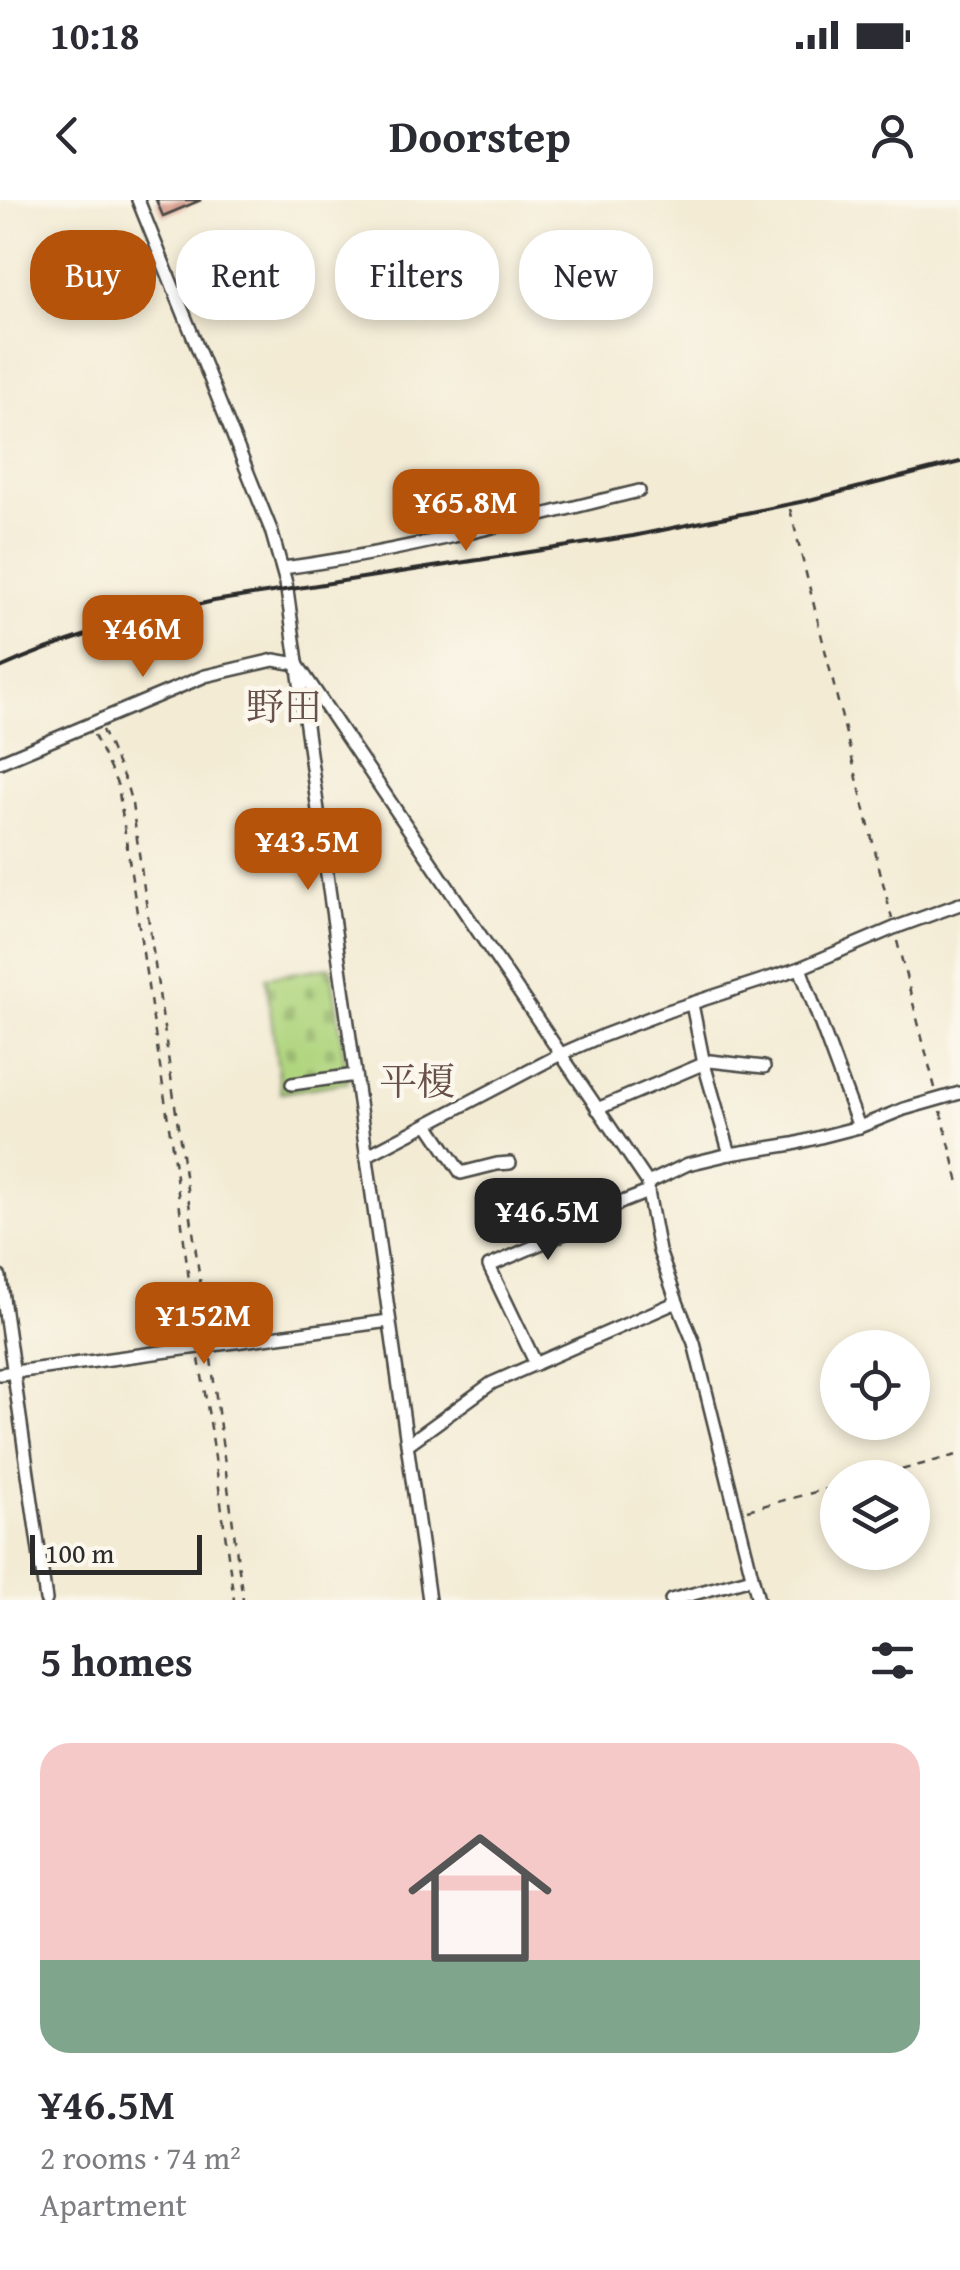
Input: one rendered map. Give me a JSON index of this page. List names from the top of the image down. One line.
{"districts":["野田","平榎"],"scale_bar":"100 m","page":{"status":"10:18","header":"Doorstep","chip":["Buy","Rent","Filters","New"],"price":["¥65.8M","¥46M","¥43.5M","¥46.5M","¥152M"],"scale":"100 m","heading":"5 homes","list":[{"name":"¥46.5M","note":"2 rooms · 74 m² · Apartment"}]}}
